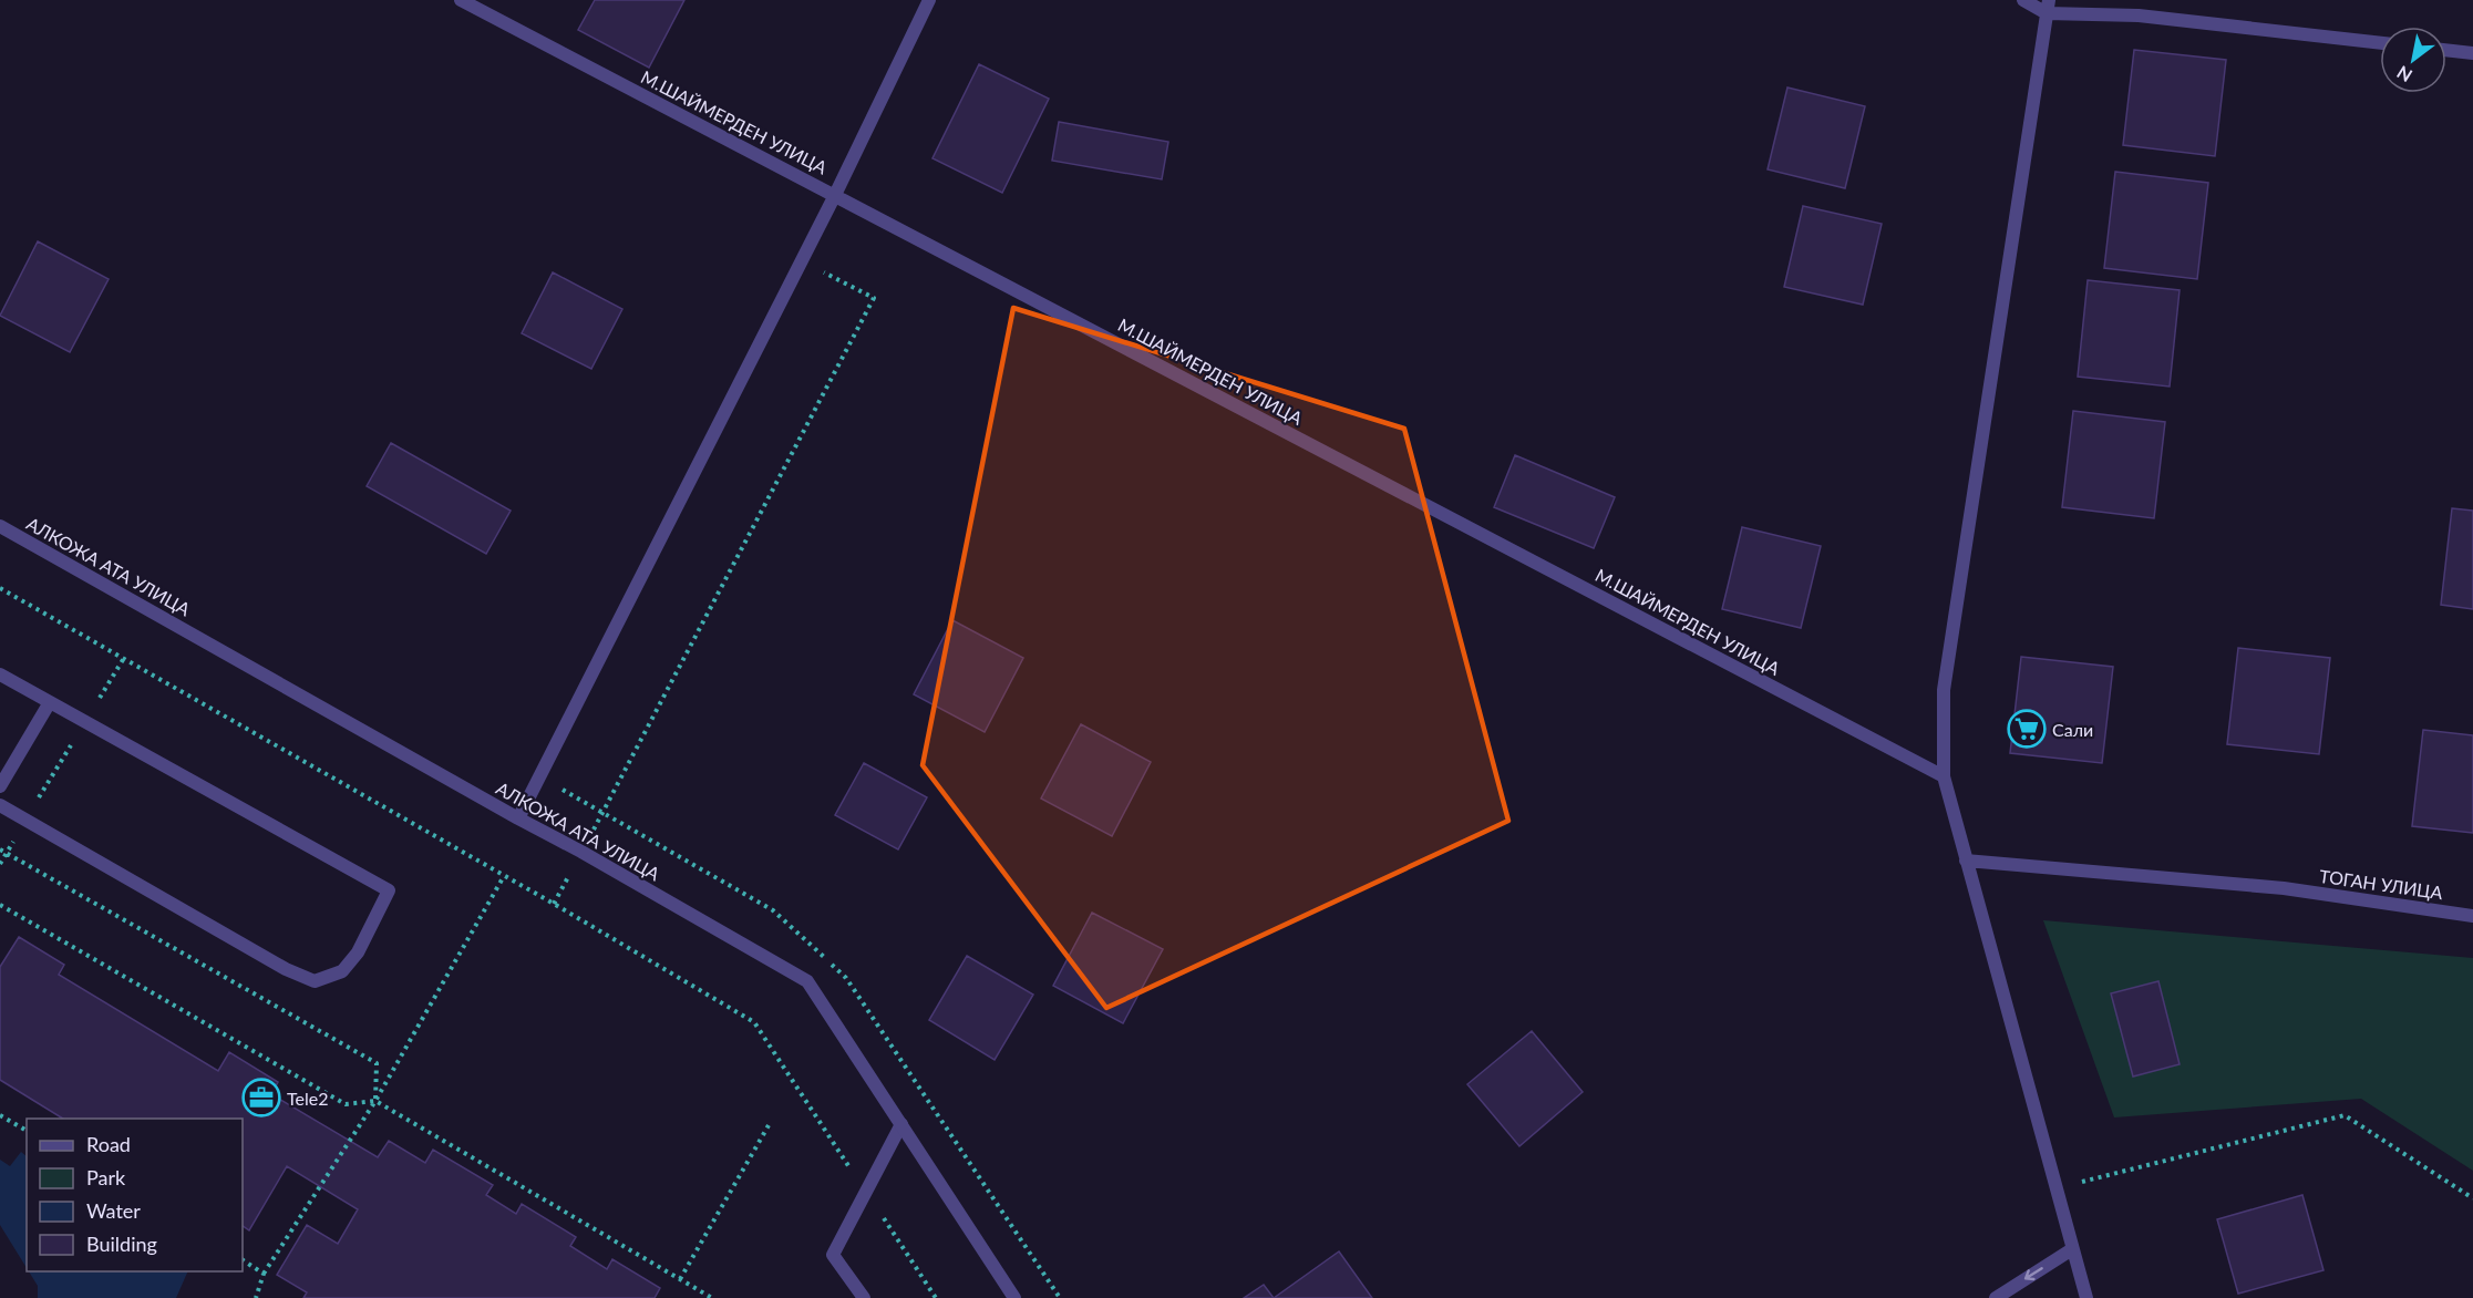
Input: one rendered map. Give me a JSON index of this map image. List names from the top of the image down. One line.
{"streets":{"street":["М.ШАЙМЕРДЕН УЛИЦА","АЛКОЖА АТА УЛИЦА","ТОГАН УЛИЦА"]},"places":{"supermarket":["Сали"],"office":["Tele2"]},"legend":["Road","Park","Water","Building"],"north":"bottom left"}
